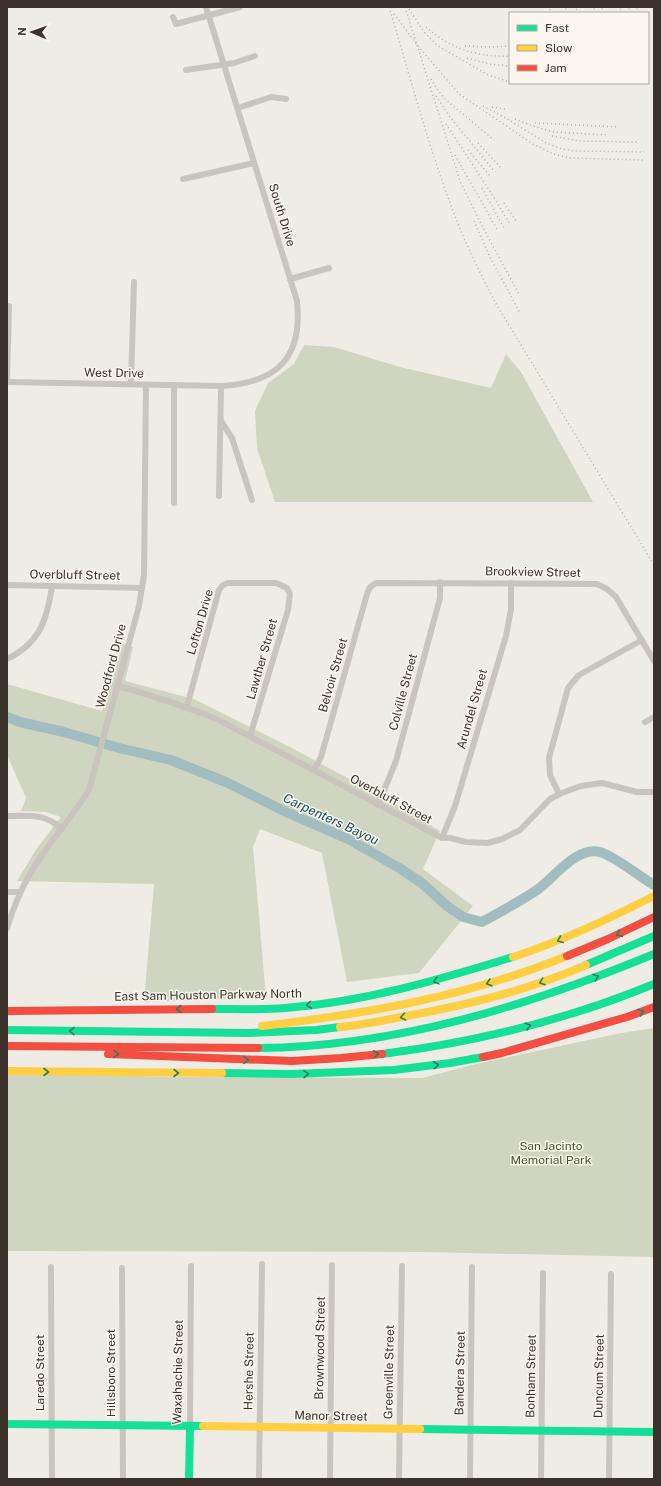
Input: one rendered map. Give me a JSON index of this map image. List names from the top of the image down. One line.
{"streets":{"main road":["East Sam Houston Parkway North","Waxahachie Street","Manor Street"],"street":["South Drive","West Drive","Brookview Street","Overbluff Street","Lofton Drive","Lawther Street","Woodford Drive","Belvoir Street","Colville Street","Arundel Street","Brownwood Street","Hershe Street","Greenville Street","Laredo Street","Hillsboro Street","Bandera Street","Bonham Street","Duncum Street"]},"crossings":[["South Drive","West Drive"],["West Drive","Woodford Drive"],["Brookview Street","Belvoir Street"],["Brookview Street","Colville Street"],["Brookview Street","Arundel Street"],["Overbluff Street","Lofton Drive"],["Overbluff Street","Lawther Street"],["Overbluff Street","Woodford Drive"],["Overbluff Street","Belvoir Street"],["Overbluff Street","Colville Street"],["Overbluff Street","Arundel Street"],["Lofton Drive","Lawther Street"],["Brownwood Street","Manor Street"],["Hershe Street","Manor Street"],["Waxahachie Street","Manor Street"],["Greenville Street","Manor Street"],["Laredo Street","Manor Street"],["Hillsboro Street","Manor Street"],["Bandera Street","Manor Street"],["Bonham Street","Manor Street"],["Duncum Street","Manor Street"]],"water":["Carpenters Bayou"],"parks":["San Jacinto Memorial Park"],"legend":["Fast","Slow","Jam"],"north":"left"}
